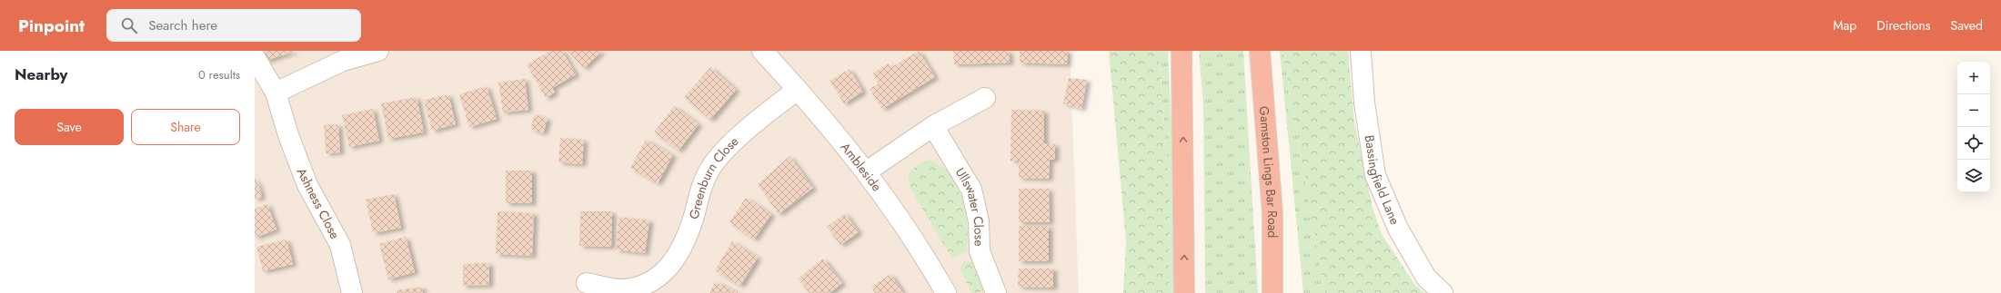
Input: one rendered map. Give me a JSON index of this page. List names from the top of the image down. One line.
{"streets":{"highway":["Gamston Lings Bar Road"],"street":["Ambleside","Bassingfield Lane","Greenburn Close","Ashness Close","Ullswater Close"]},"crossings":[["Ambleside","Greenburn Close"]],"page":{"header":"Pinpoint","search":"Search here","nav":["Map","Directions","Saved"],"heading":["Nearby","0 results"],"map_buttons":["+","−"],"buttons":["Save","Share"]}}
